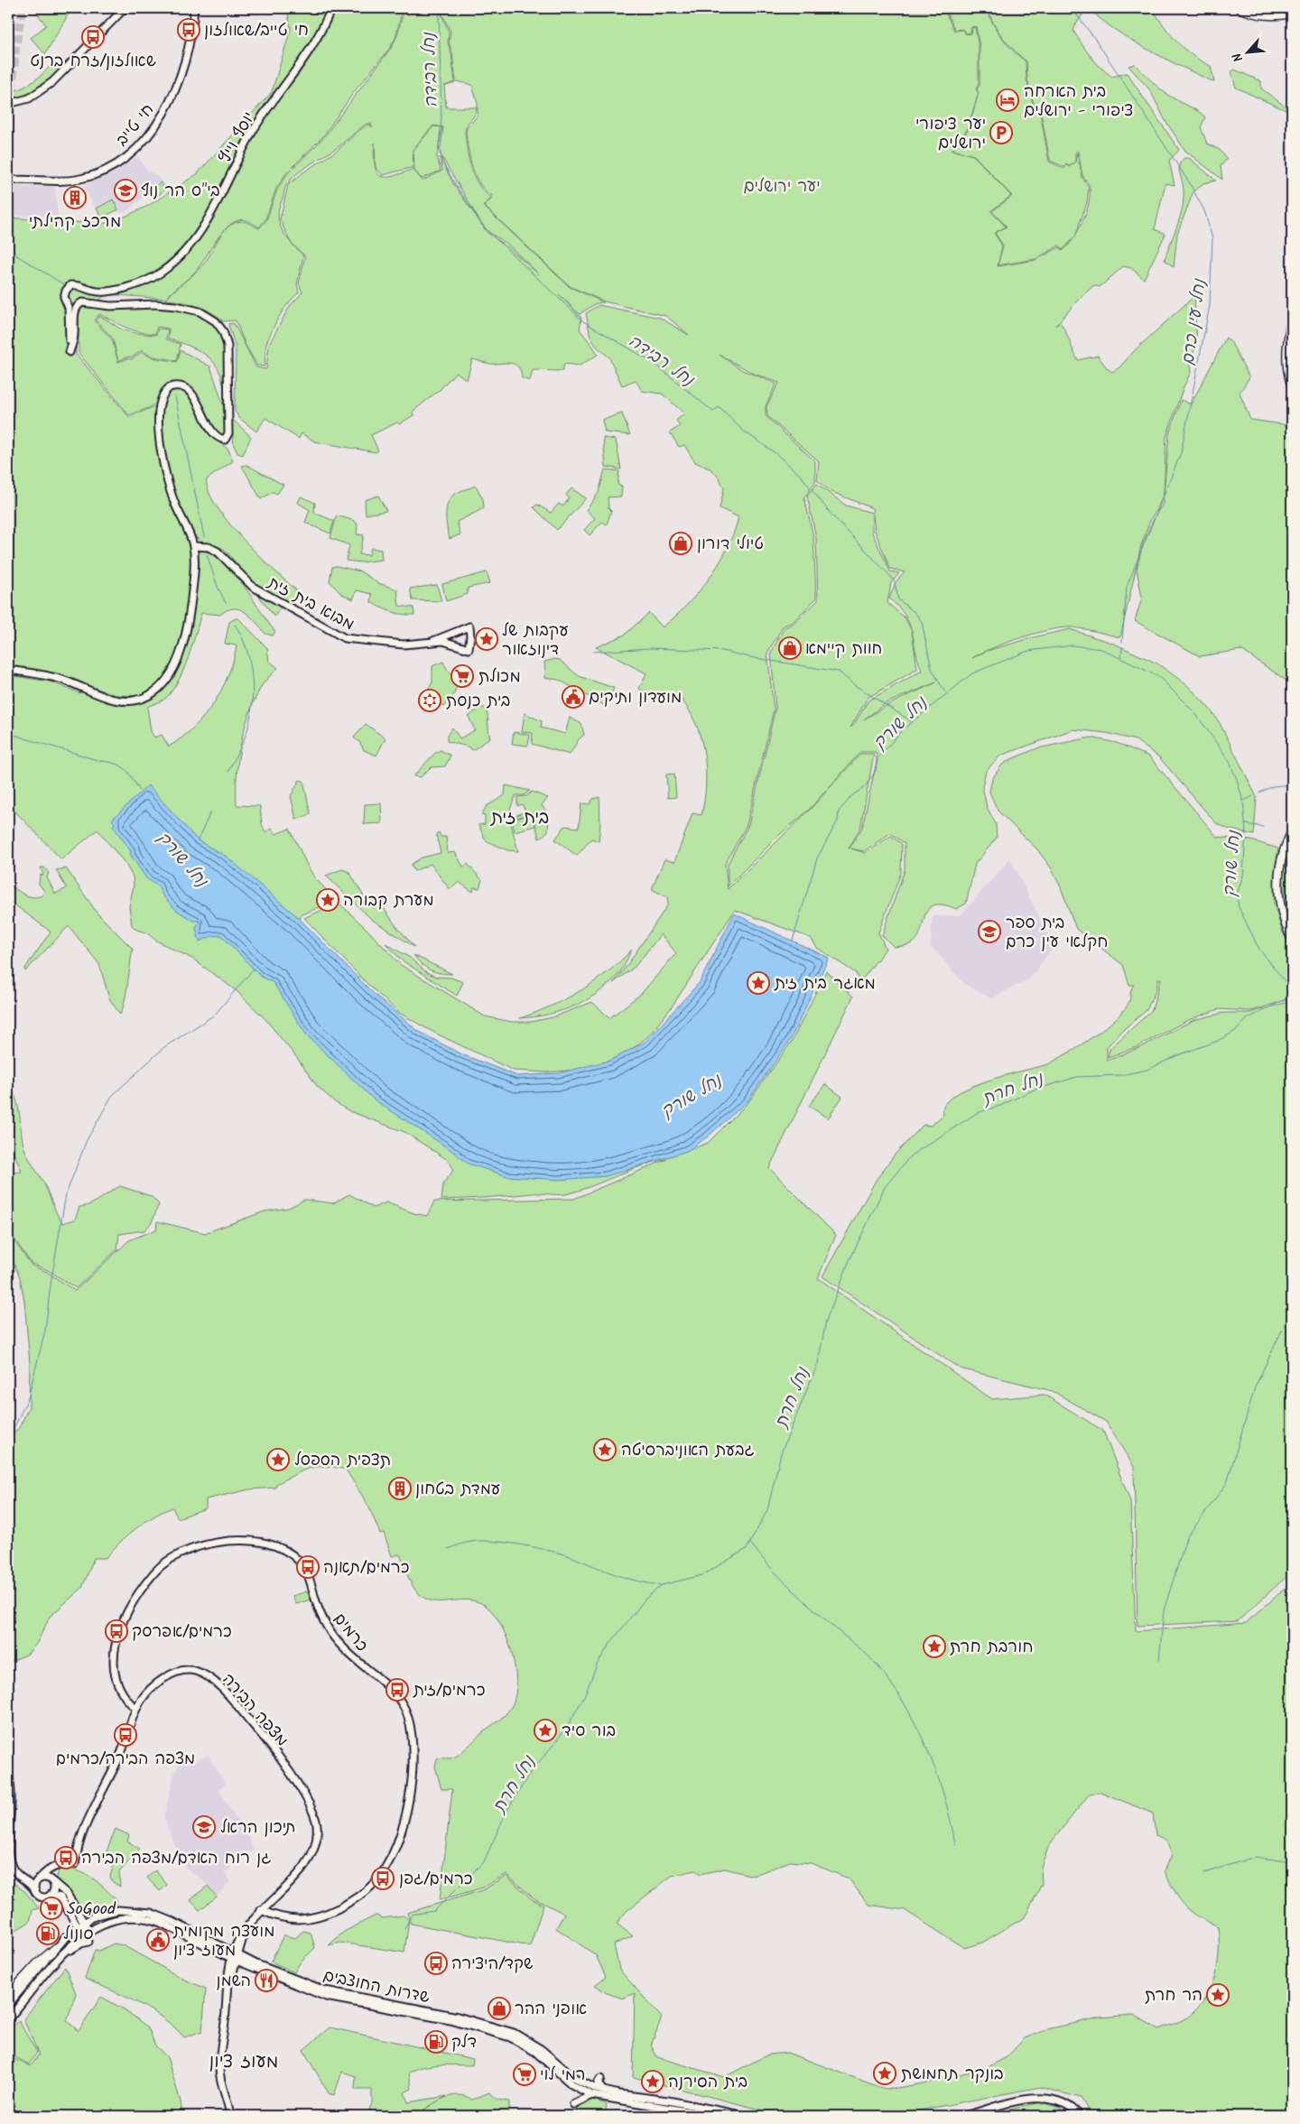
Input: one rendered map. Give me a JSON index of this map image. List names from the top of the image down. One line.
{"streets":{"main road":["חי טייב","יוסף וייץ","מבוא בית זית","כרמים","מצפה הבירה","שדרות החוצבים"]},"crossings":[["יוסף וייץ","מבוא בית זית"],["כרמים","מצפה הבירה"],["מצפה הבירה","שדרות החוצבים"]],"districts":["בית זית","מעוז ציון"],"water":["נחל רבידה","נחל עין כרם","נחל שורק","נחל חרת"],"parks":["יער ירושלים"],"places":{"bus stop":["חי טייב/שאולזון","שאולזון/זרח ברנט","כרמים/תאנה","כרמים/אפרסק","כרמים/זית","מצפה הבירה/כרמים","גן רוח האדם/מצפה הבירה","כרמים/גפן","שקד/היצירה"],"hotel":["בית הארחה ציפורי - ירושלים"],"parking":["יער ציפורי ירושלים"],"school or university":["בי\"ס הר נוף","בית ספר חקלאי עין כרם","תיכון הראל"],"building":["מרכז קהילתי","עמדת בטחון"],"shop":["טיולי דורון","חוות קיימא","אופני ההר"],"place":["עקבות של דינוזאור","מערת קבורה","מאגר בית זית","גבעת האוניברסיטה","תצפית הספסל","חורבת חרת","בור סיד","הר חרת","בונקר תחמושת","בית הסירנה"],"supermarket":["מכולת","SoGood","רמי לוי"],"public building":["מועדון ותיקים","מועצה מקומית מעוז ציון"],"synagogue":["בית כנסת"],"fuel station":["סונול","דלק"],"restaurant":["השמן"]},"north":"bottom left"}
